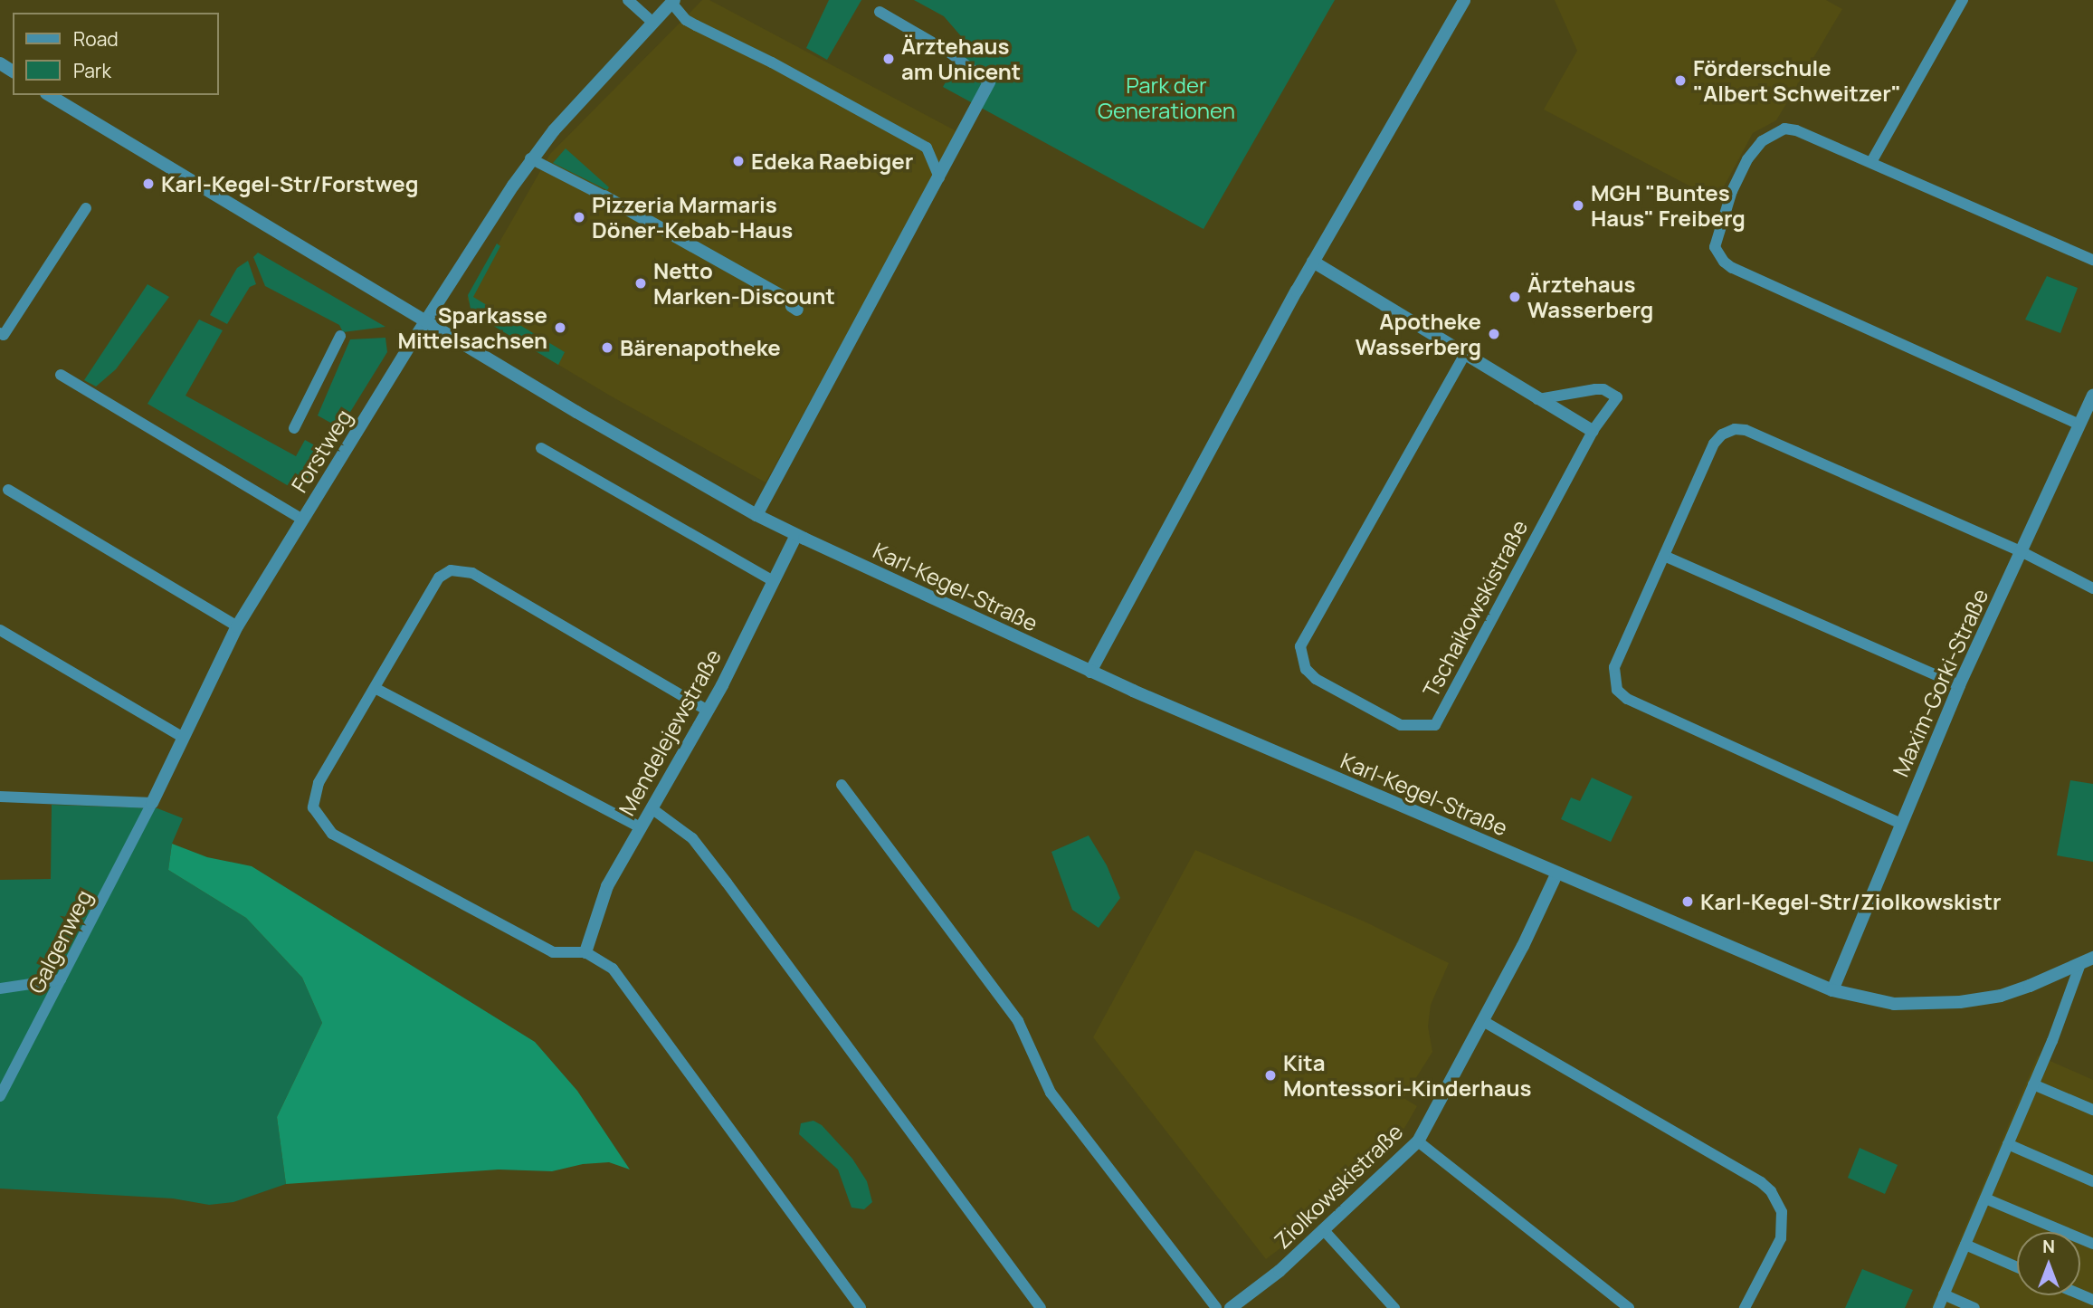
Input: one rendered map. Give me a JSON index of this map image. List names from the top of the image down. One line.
{"streets":{"street":["Forstweg","Karl-Kegel-Straße","Maxim-Gorki-Straße","Mendelejewstraße","Ziolkowskistraße"],"lane":["Tschaikowskistraße","Galgenweg"]},"crossings":[["Forstweg","Karl-Kegel-Straße"],["Forstweg","Galgenweg"],["Karl-Kegel-Straße","Maxim-Gorki-Straße"],["Karl-Kegel-Straße","Mendelejewstraße"],["Karl-Kegel-Straße","Ziolkowskistraße"]],"parks":["Park der Generationen"],"places":["Ärztehaus am Unicent","Förderschule \"Albert Schweitzer\"","Edeka Raebiger","Karl-Kegel-Str/Forstweg","MGH \"Buntes Haus\" Freiberg","Pizzeria Marmaris Döner-Kebab-Haus","Netto Marken-Discount","Ärztehaus Wasserberg","Sparkasse Mittelsachsen","Apotheke Wasserberg","Bärenapotheke","Karl-Kegel-Str/Ziolkowskistr","Kita Montessori-Kinderhaus"],"legend":["Road","Park"],"north":"top"}
